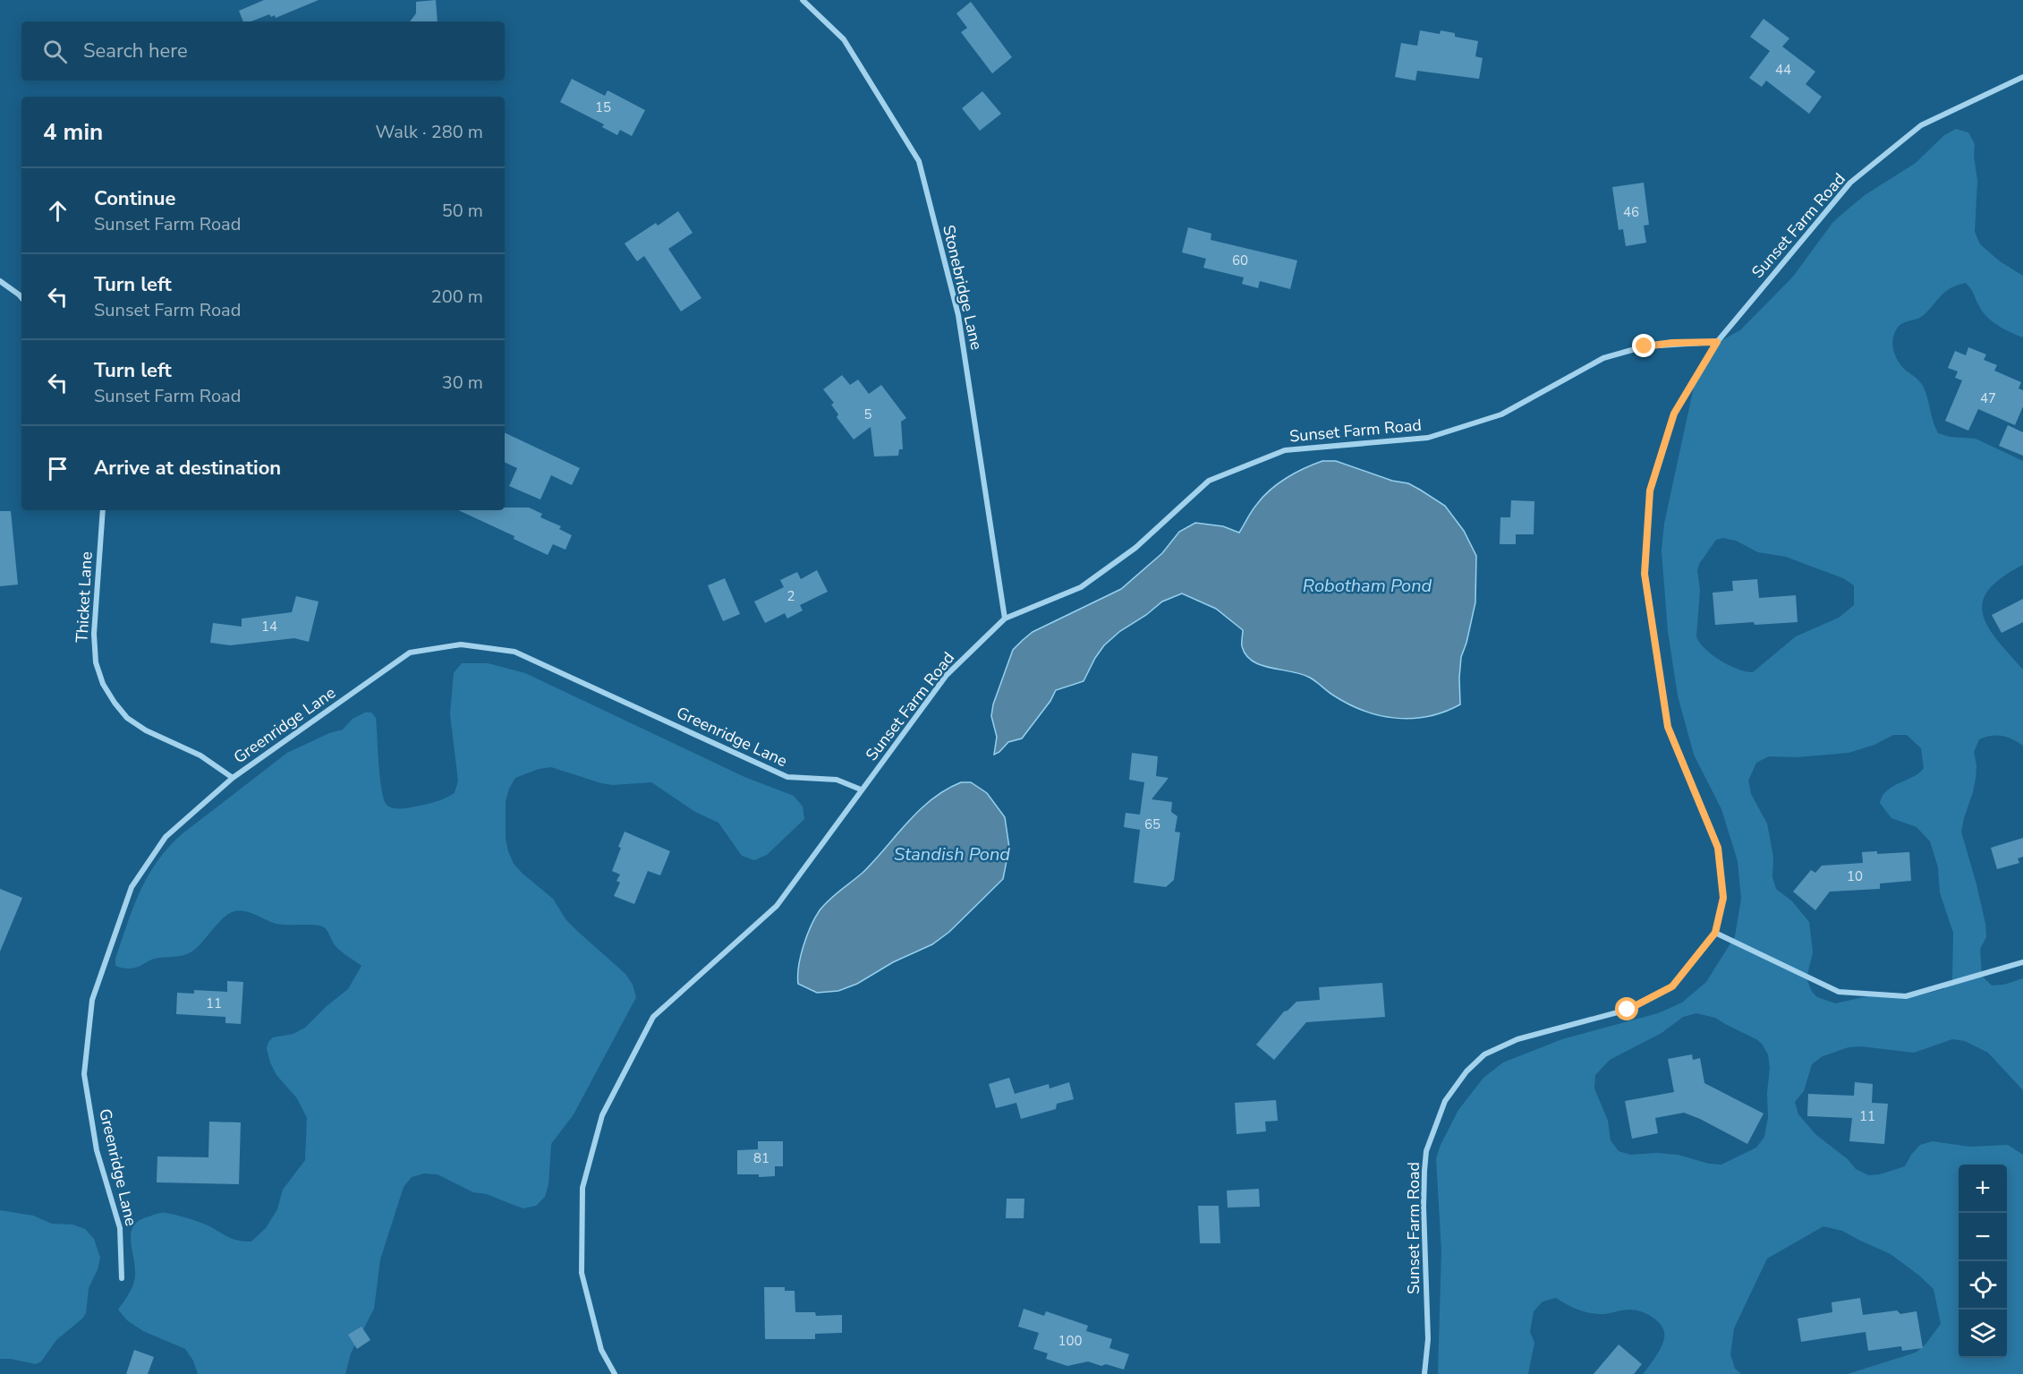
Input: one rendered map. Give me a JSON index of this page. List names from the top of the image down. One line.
{"streets":{"street":["Sunset Farm Road","Stonebridge Lane","Thicket Lane","Greenridge Lane"]},"crossings":[["Sunset Farm Road","Stonebridge Lane"],["Sunset Farm Road","Greenridge Lane"],["Thicket Lane","Greenridge Lane"]],"water":["Robotham Pond","Standish Pond"],"house_numbers":["44","15","46","60","47","5","2","14","65","10","11","11","81","100"],"page":{"search":"Search here","heading":["4 min","Walk · 280 m"],"list":[["Continue","Sunset Farm Road","50 m"],["Turn left","Sunset Farm Road","200 m"],["Turn left","Sunset Farm Road","30 m"],"Arrive at destination"],"map_buttons":["+","−"]}}
